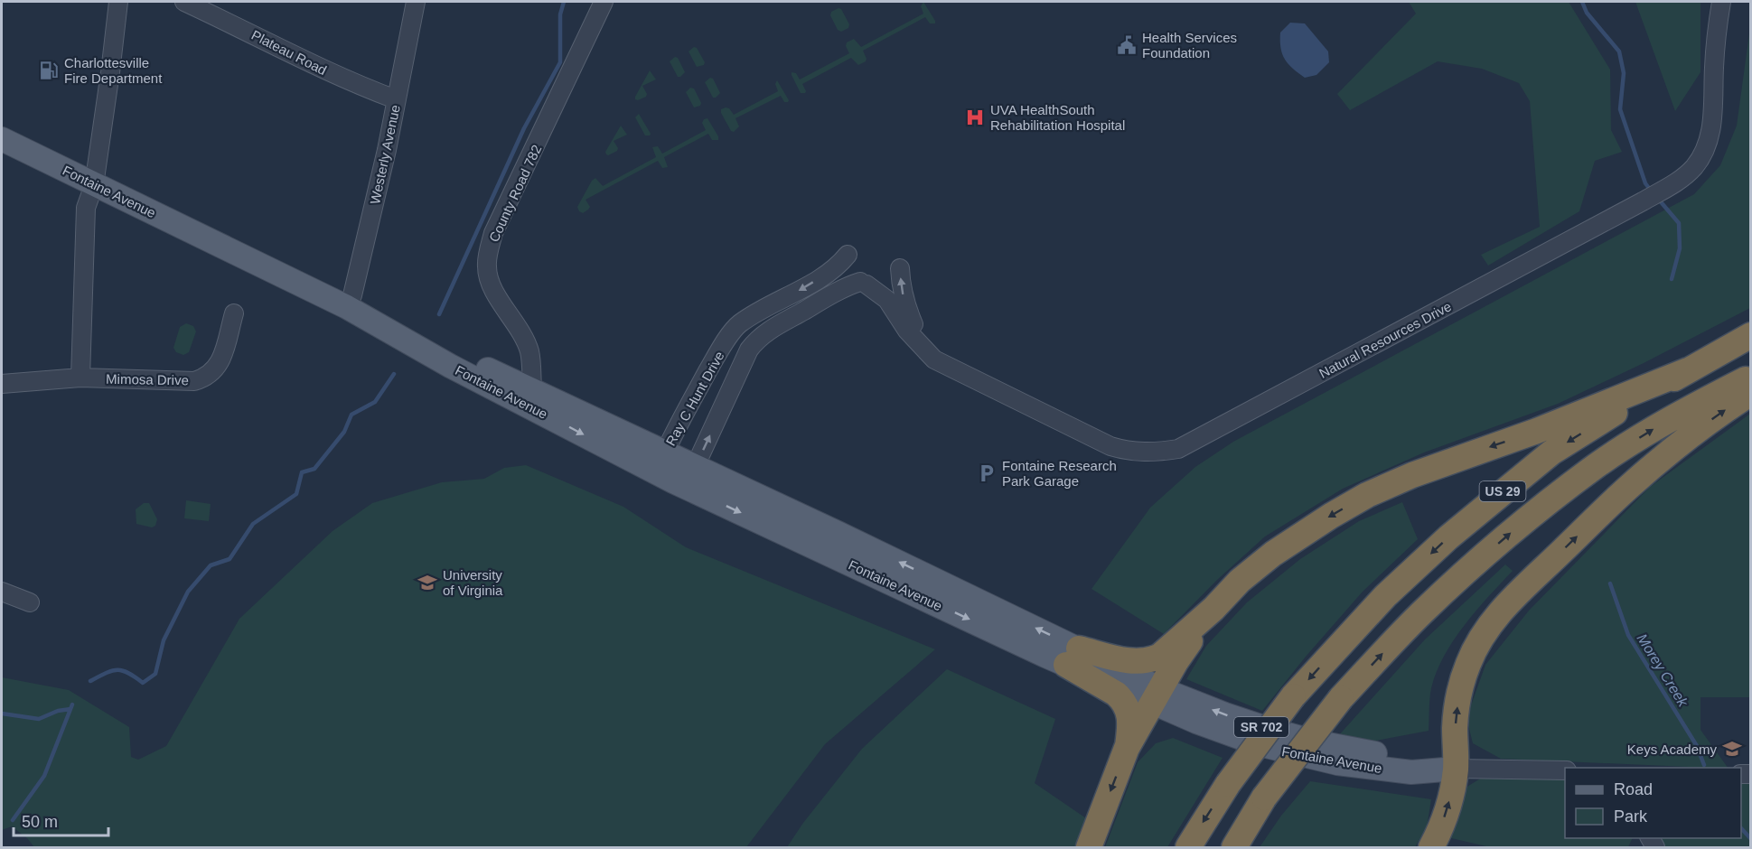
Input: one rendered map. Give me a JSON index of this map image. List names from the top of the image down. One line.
{"streets":{"highway":["US 29"],"main road":["Fontaine Avenue","SR 702"],"street":["Plateau Road","Westerly Avenue","County Road 782","Natural Resources Drive","Mimosa Drive","Ray C Hunt Drive"]},"crossings":[["Plateau Road","Westerly Avenue"],["Westerly Avenue","Fontaine Avenue"],["Fontaine Avenue","County Road 782"],["Fontaine Avenue","Ray C Hunt Drive"],["Natural Resources Drive","Ray C Hunt Drive"]],"water":["Morey Creek"],"places":{"public building":["Health Services Foundation"],"fuel station":["Charlottesville Fire Department"],"hospital":["UVA HealthSouth Rehabilitation Hospital"],"parking":["Fontaine Research Park Garage"],"school or university":["University of Virginia","Keys Academy"]},"legend":["Road","Park"],"scale_bar":"50 m"}
